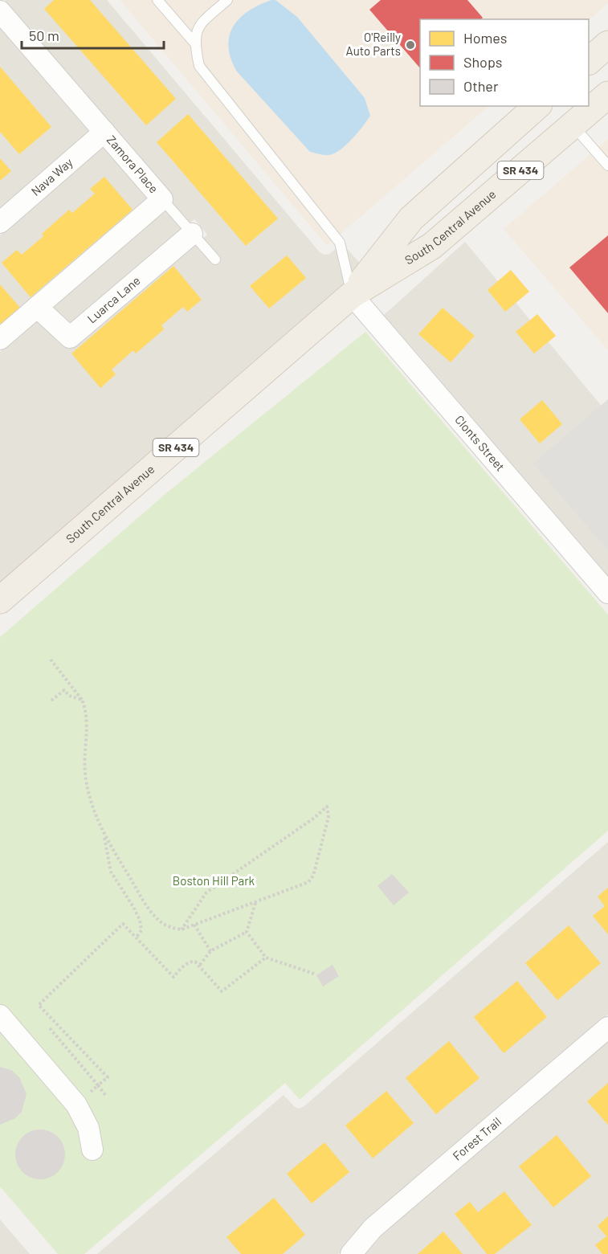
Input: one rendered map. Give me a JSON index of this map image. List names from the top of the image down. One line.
{"streets":{"main road":["SR 434","South Central Avenue"],"street":["Zamora Place","Nava Way","Luarca Lane","Clonts Street","Forest Trail"]},"crossings":[["Zamora Place","Nava Way"],["Zamora Place","Luarca Lane"],["South Central Avenue","Clonts Street"]],"parks":["Boston Hill Park"],"places":["O'Reilly Auto Parts"],"legend":["Homes","Shops","Other"],"scale_bar":"50 m"}
